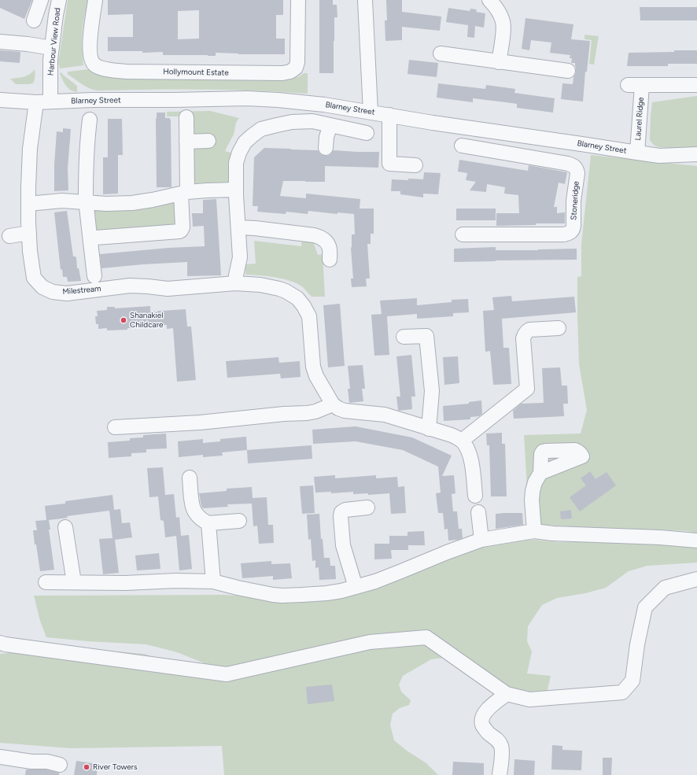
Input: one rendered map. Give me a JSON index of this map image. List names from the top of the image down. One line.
{"streets":{"street":["Harbour View Road","Hollymount Estate","Blarney Street","Laurel Ridge","Stoneridge","Milestream"]},"crossings":[["Harbour View Road","Blarney Street"],["Harbour View Road","Milestream"],["Blarney Street","Laurel Ridge"],["Blarney Street","Milestream"]],"places":["Shanakiel Childcare","River Towers"]}
